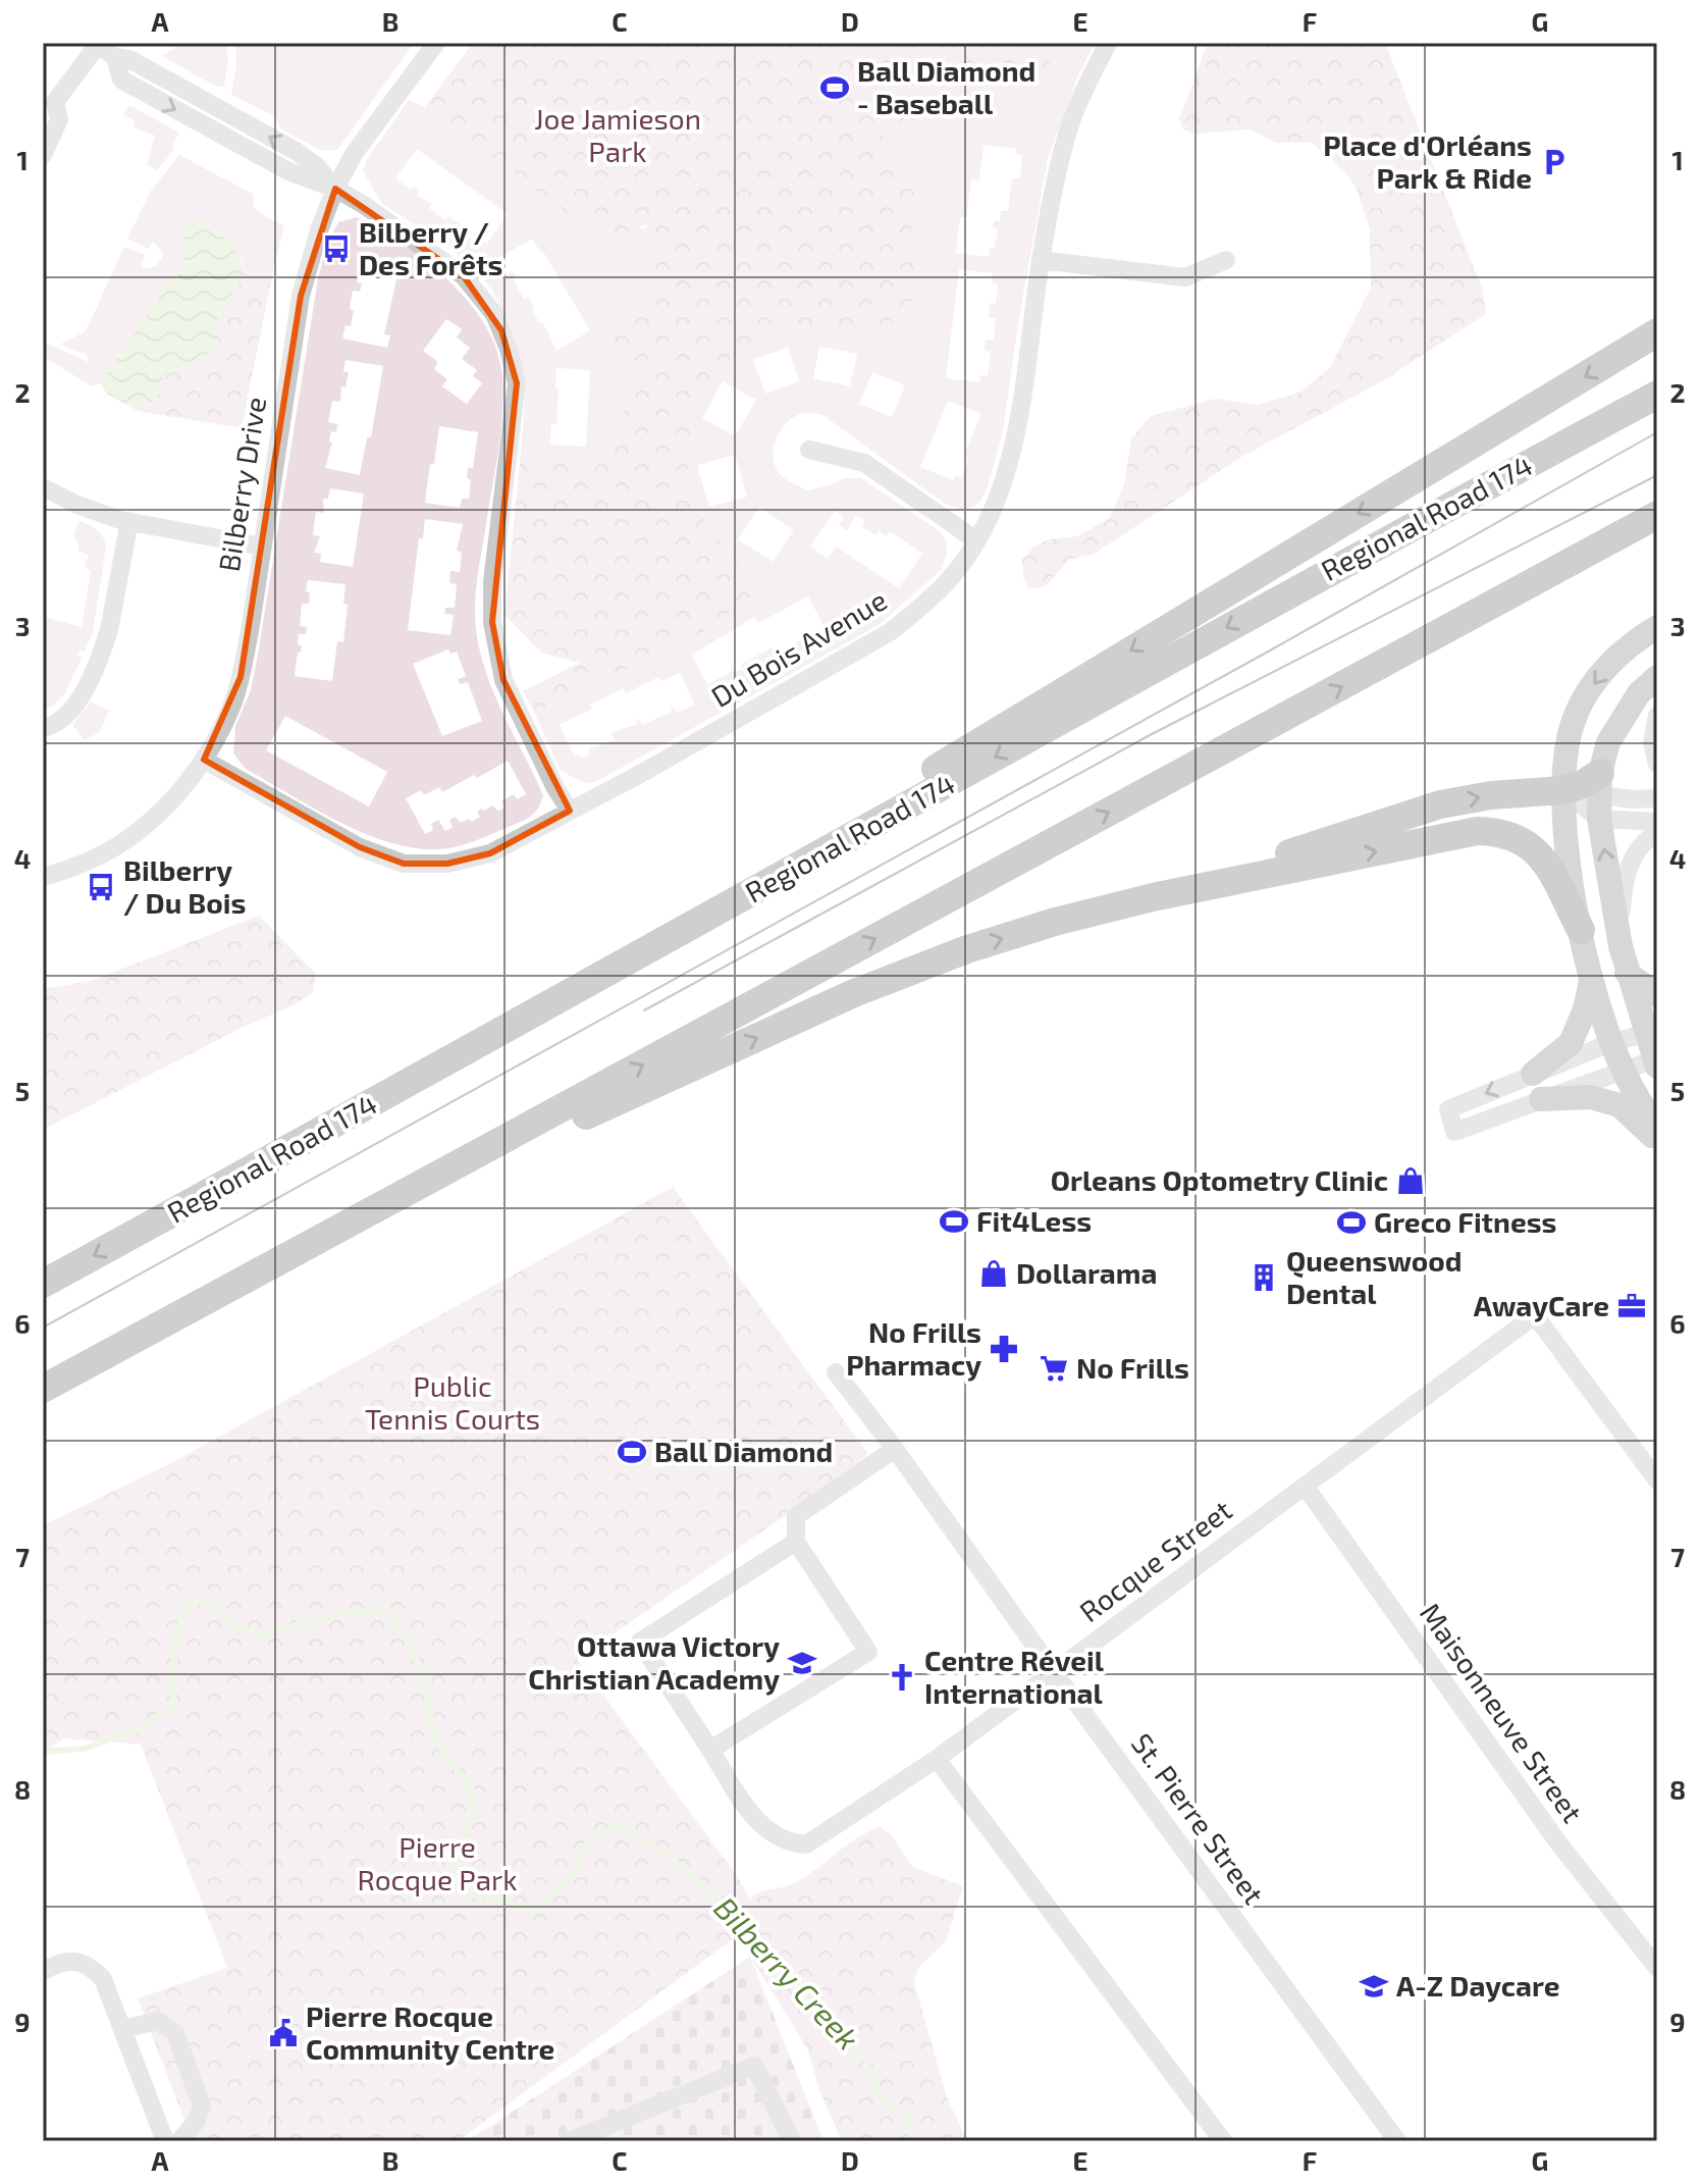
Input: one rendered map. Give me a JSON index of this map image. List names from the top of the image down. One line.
{"streets":{"highway":["Regional Road 174"],"street":["Bilberry Drive","Du Bois Avenue","Rocque Street","Maisonneuve Street","St. Pierre Street"]},"crossings":[["Bilberry Drive","Du Bois Avenue"],["Rocque Street","Maisonneuve Street"],["Rocque Street","St. Pierre Street"]],"water":["Bilberry Creek"],"parks":["Joe Jamieson Park","Public Tennis Courts","Pierre Rocque Park"],"places":{"sports":["Ball Diamond - Baseball","Fit4Less","Greco Fitness","Ball Diamond"],"parking":["Place d'Orléans Park & Ride"],"bus stop":["Bilberry / Des Forêts","Bilberry / Du Bois"],"shop":["Orleans Optometry Clinic","Dollarama"],"building":["Queenswood Dental"],"office":["AwayCare"],"pharmacy":["No Frills Pharmacy"],"supermarket":["No Frills"],"school or university":["Ottawa Victory Christian Academy","A-Z Daycare"],"church":["Centre Réveil International"],"public building":["Pierre Rocque Community Centre"]},"grid":{"columns":["A","B","C","D","E","F","G"],"rows":["1","2","3","4","5","6","7","8","9"]}}
